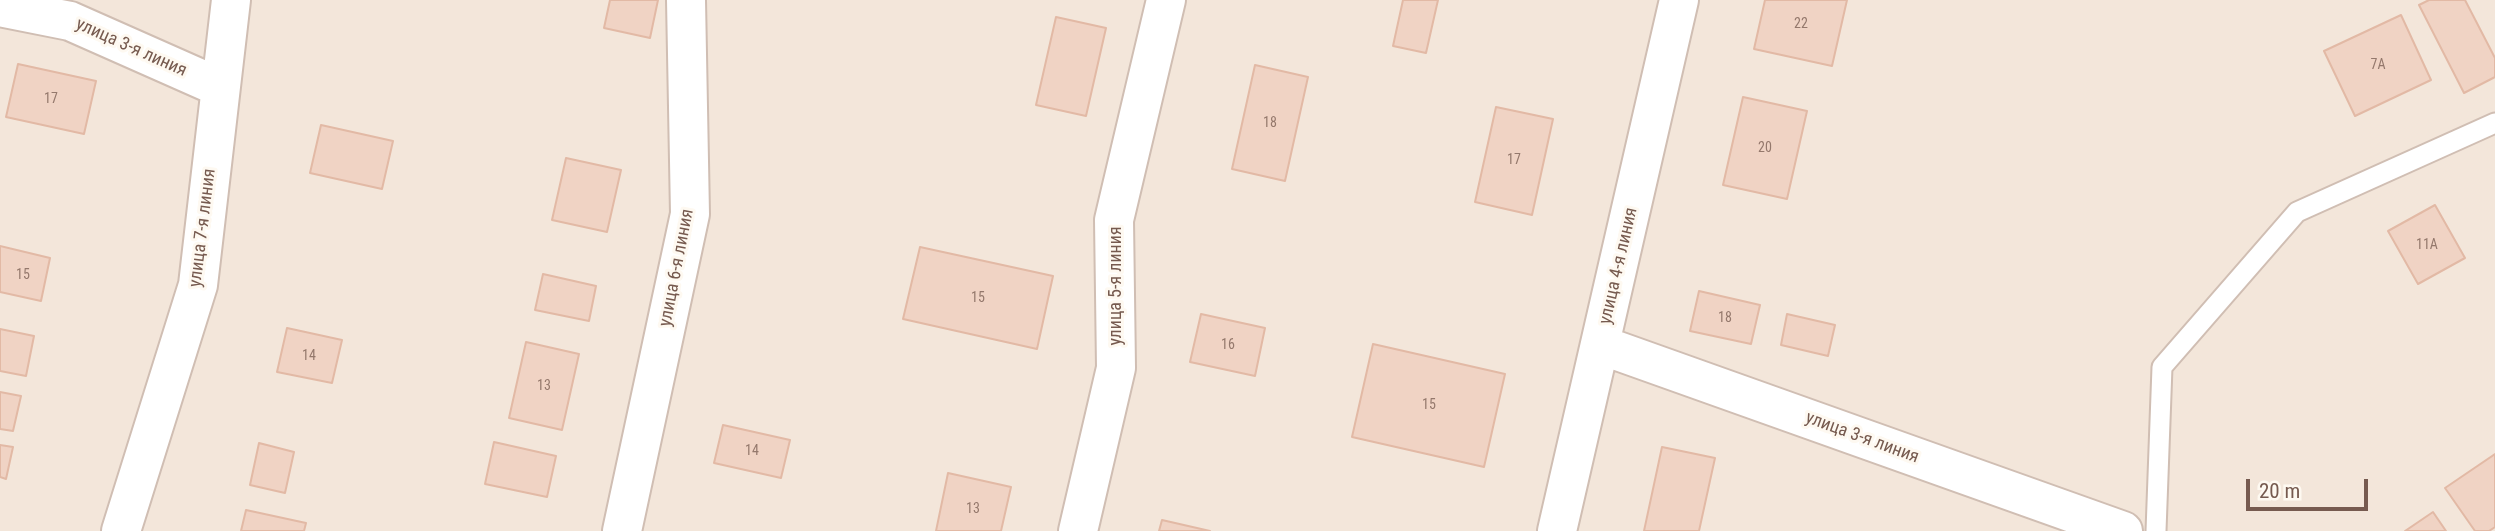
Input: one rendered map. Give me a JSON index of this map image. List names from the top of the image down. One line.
{"streets":{"street":["улица 3-я линия","улица 7-я линия","улица 4-я линия","улица 6-я линия","улица 5-я линия"]},"crossings":[["улица 3-я линия","улица 7-я линия"],["улица 3-я линия","улица 4-я линия"]],"house_numbers":["22","7А","17","18","20","17","11А","15","15","18","16","14","13","15","14","13"],"scale_bar":"20 m"}
